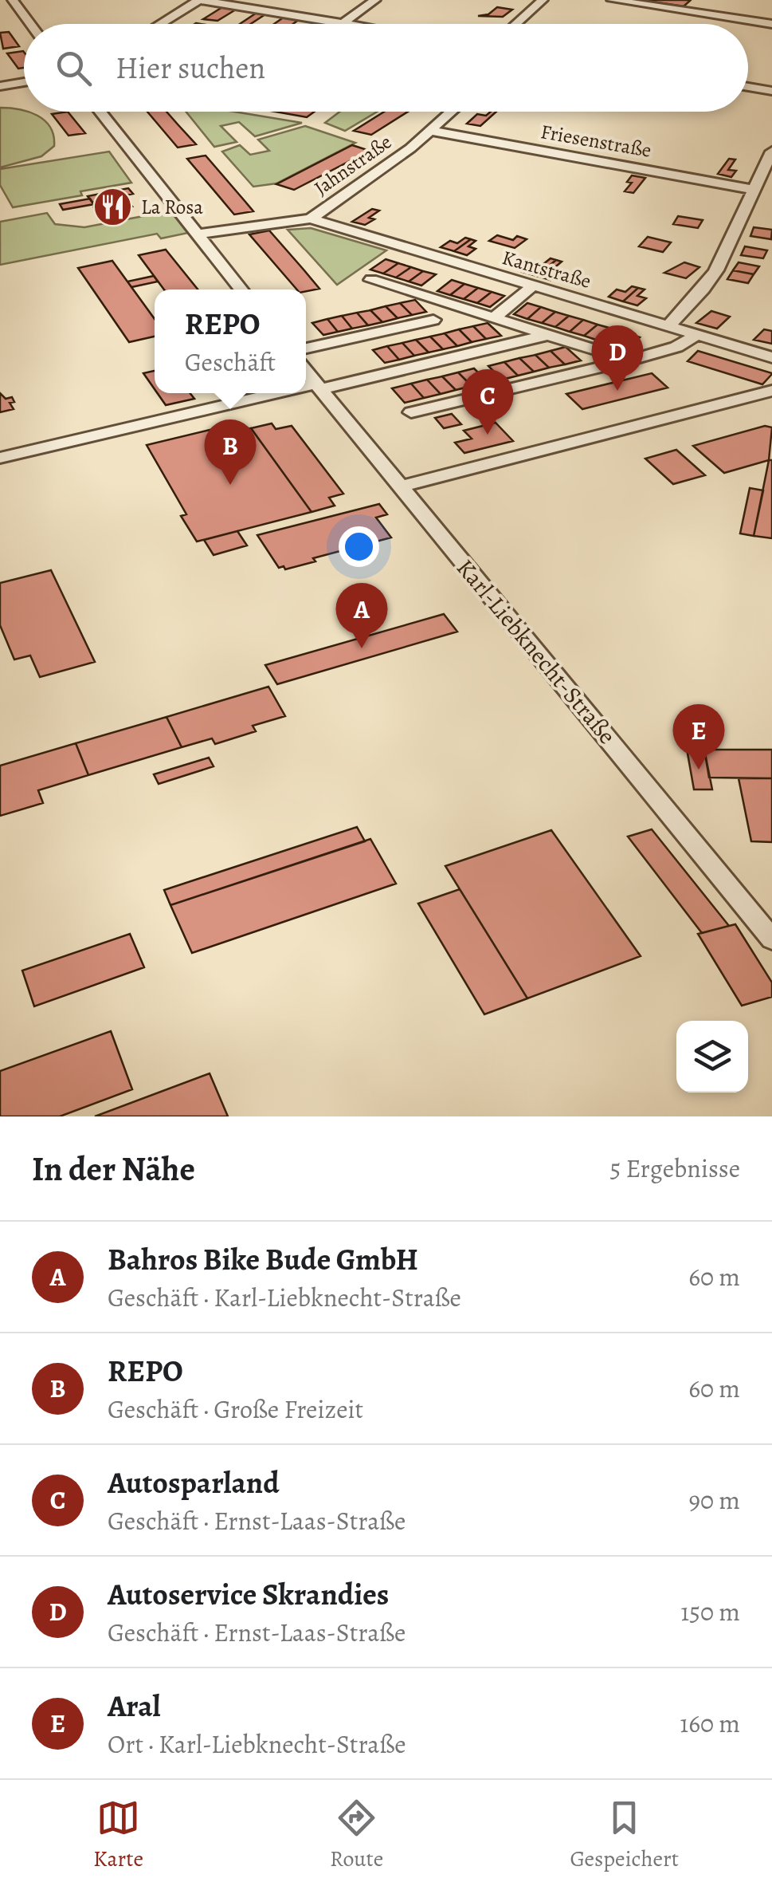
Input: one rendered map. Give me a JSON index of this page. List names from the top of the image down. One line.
{"streets":{"street":["Friesenstraße","Jahnstraße","Kantstraße","Karl-Liebknecht-Straße"]},"crossings":[["Friesenstraße","Jahnstraße"],["Jahnstraße","Kantstraße"]],"places":{"restaurant":["La Rosa"]},"page":{"search":"Hier suchen","popup":["REPO","Geschäft"],"pins":["D","C","B","A","E"],"heading":["In der Nähe","5 Ergebnisse"],"list":[{"mark":"A","name":"Bahros Bike Bude GmbH","note":"Geschäft · Karl-Liebknecht-Straße","value":"60 m"},{"mark":"B","name":"REPO","note":"Geschäft · Große Freizeit","value":"60 m"},{"mark":"C","name":"Autosparland","note":"Geschäft · Ernst-Laas-Straße","value":"90 m"},{"mark":"D","name":"Autoservice Skrandies","note":"Geschäft · Ernst-Laas-Straße","value":"150 m"},{"mark":"E","name":"Aral","note":"Ort · Karl-Liebknecht-Straße","value":"160 m"}],"nav":["Karte","Route","Gespeichert"]}}
